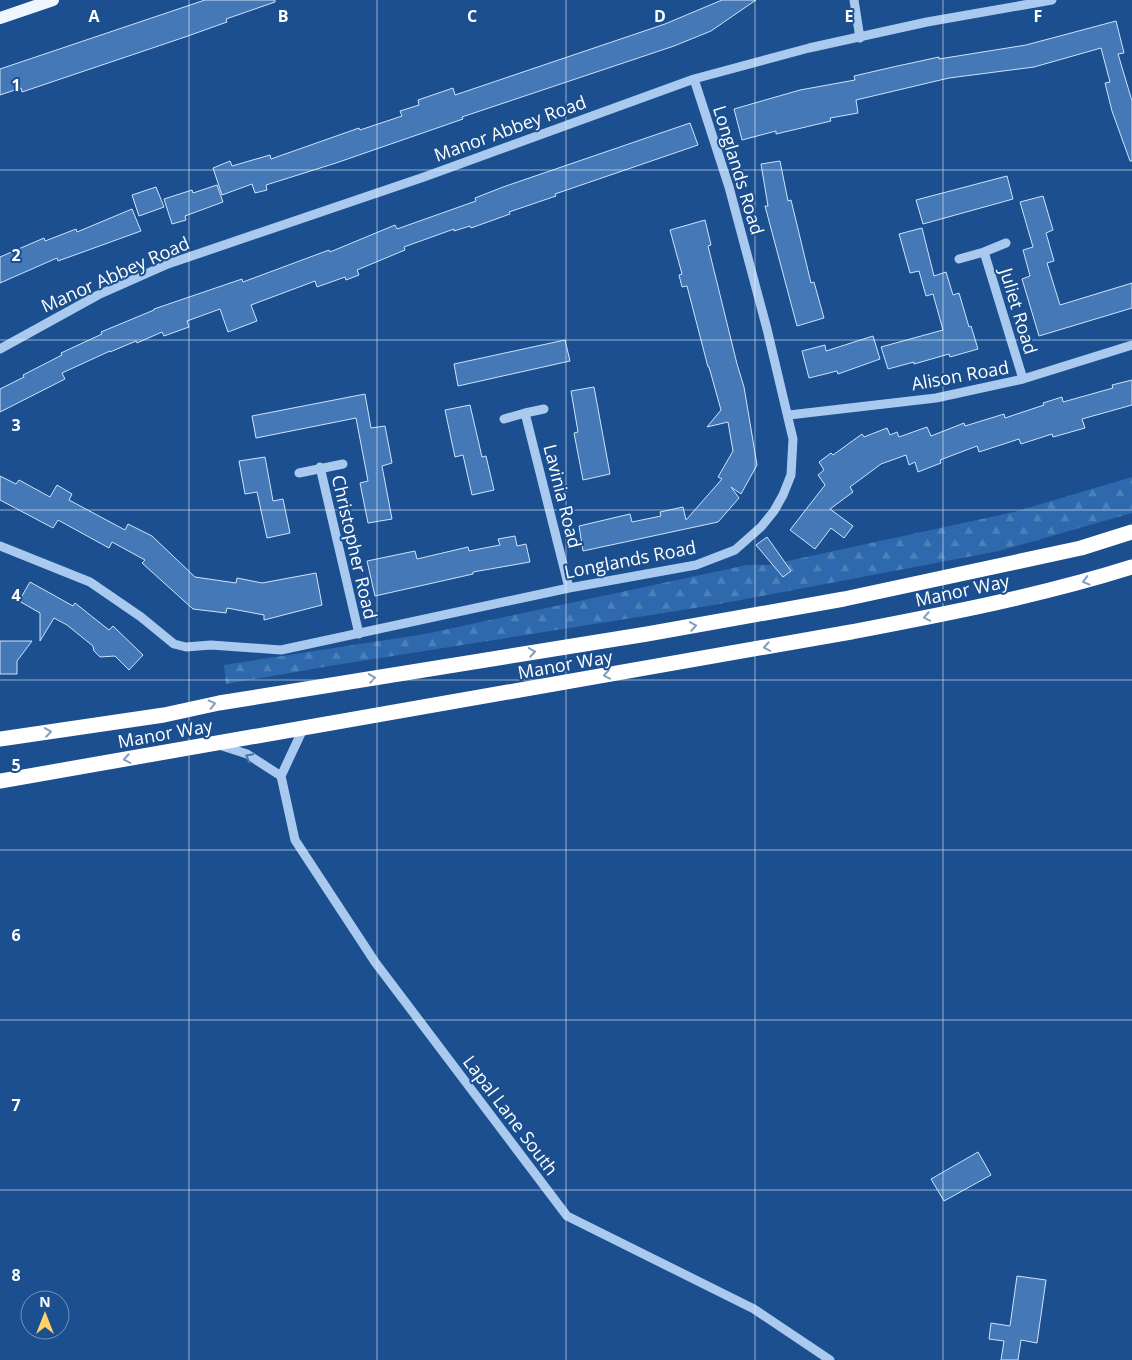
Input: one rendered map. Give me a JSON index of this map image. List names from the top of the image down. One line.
{"streets":{"highway":["Manor Way"],"street":["Manor Abbey Road","Longlands Road","Juliet Road","Alison Road","Lavinia Road","Christopher Road","Lapal Lane South"]},"crossings":[["Manor Abbey Road","Longlands Road"],["Longlands Road","Alison Road"],["Longlands Road","Lavinia Road"],["Longlands Road","Christopher Road"],["Juliet Road","Alison Road"]],"north":"top","grid":{"columns":["A","B","C","D","E","F"],"rows":["1","2","3","4","5","6","7","8"]}}
